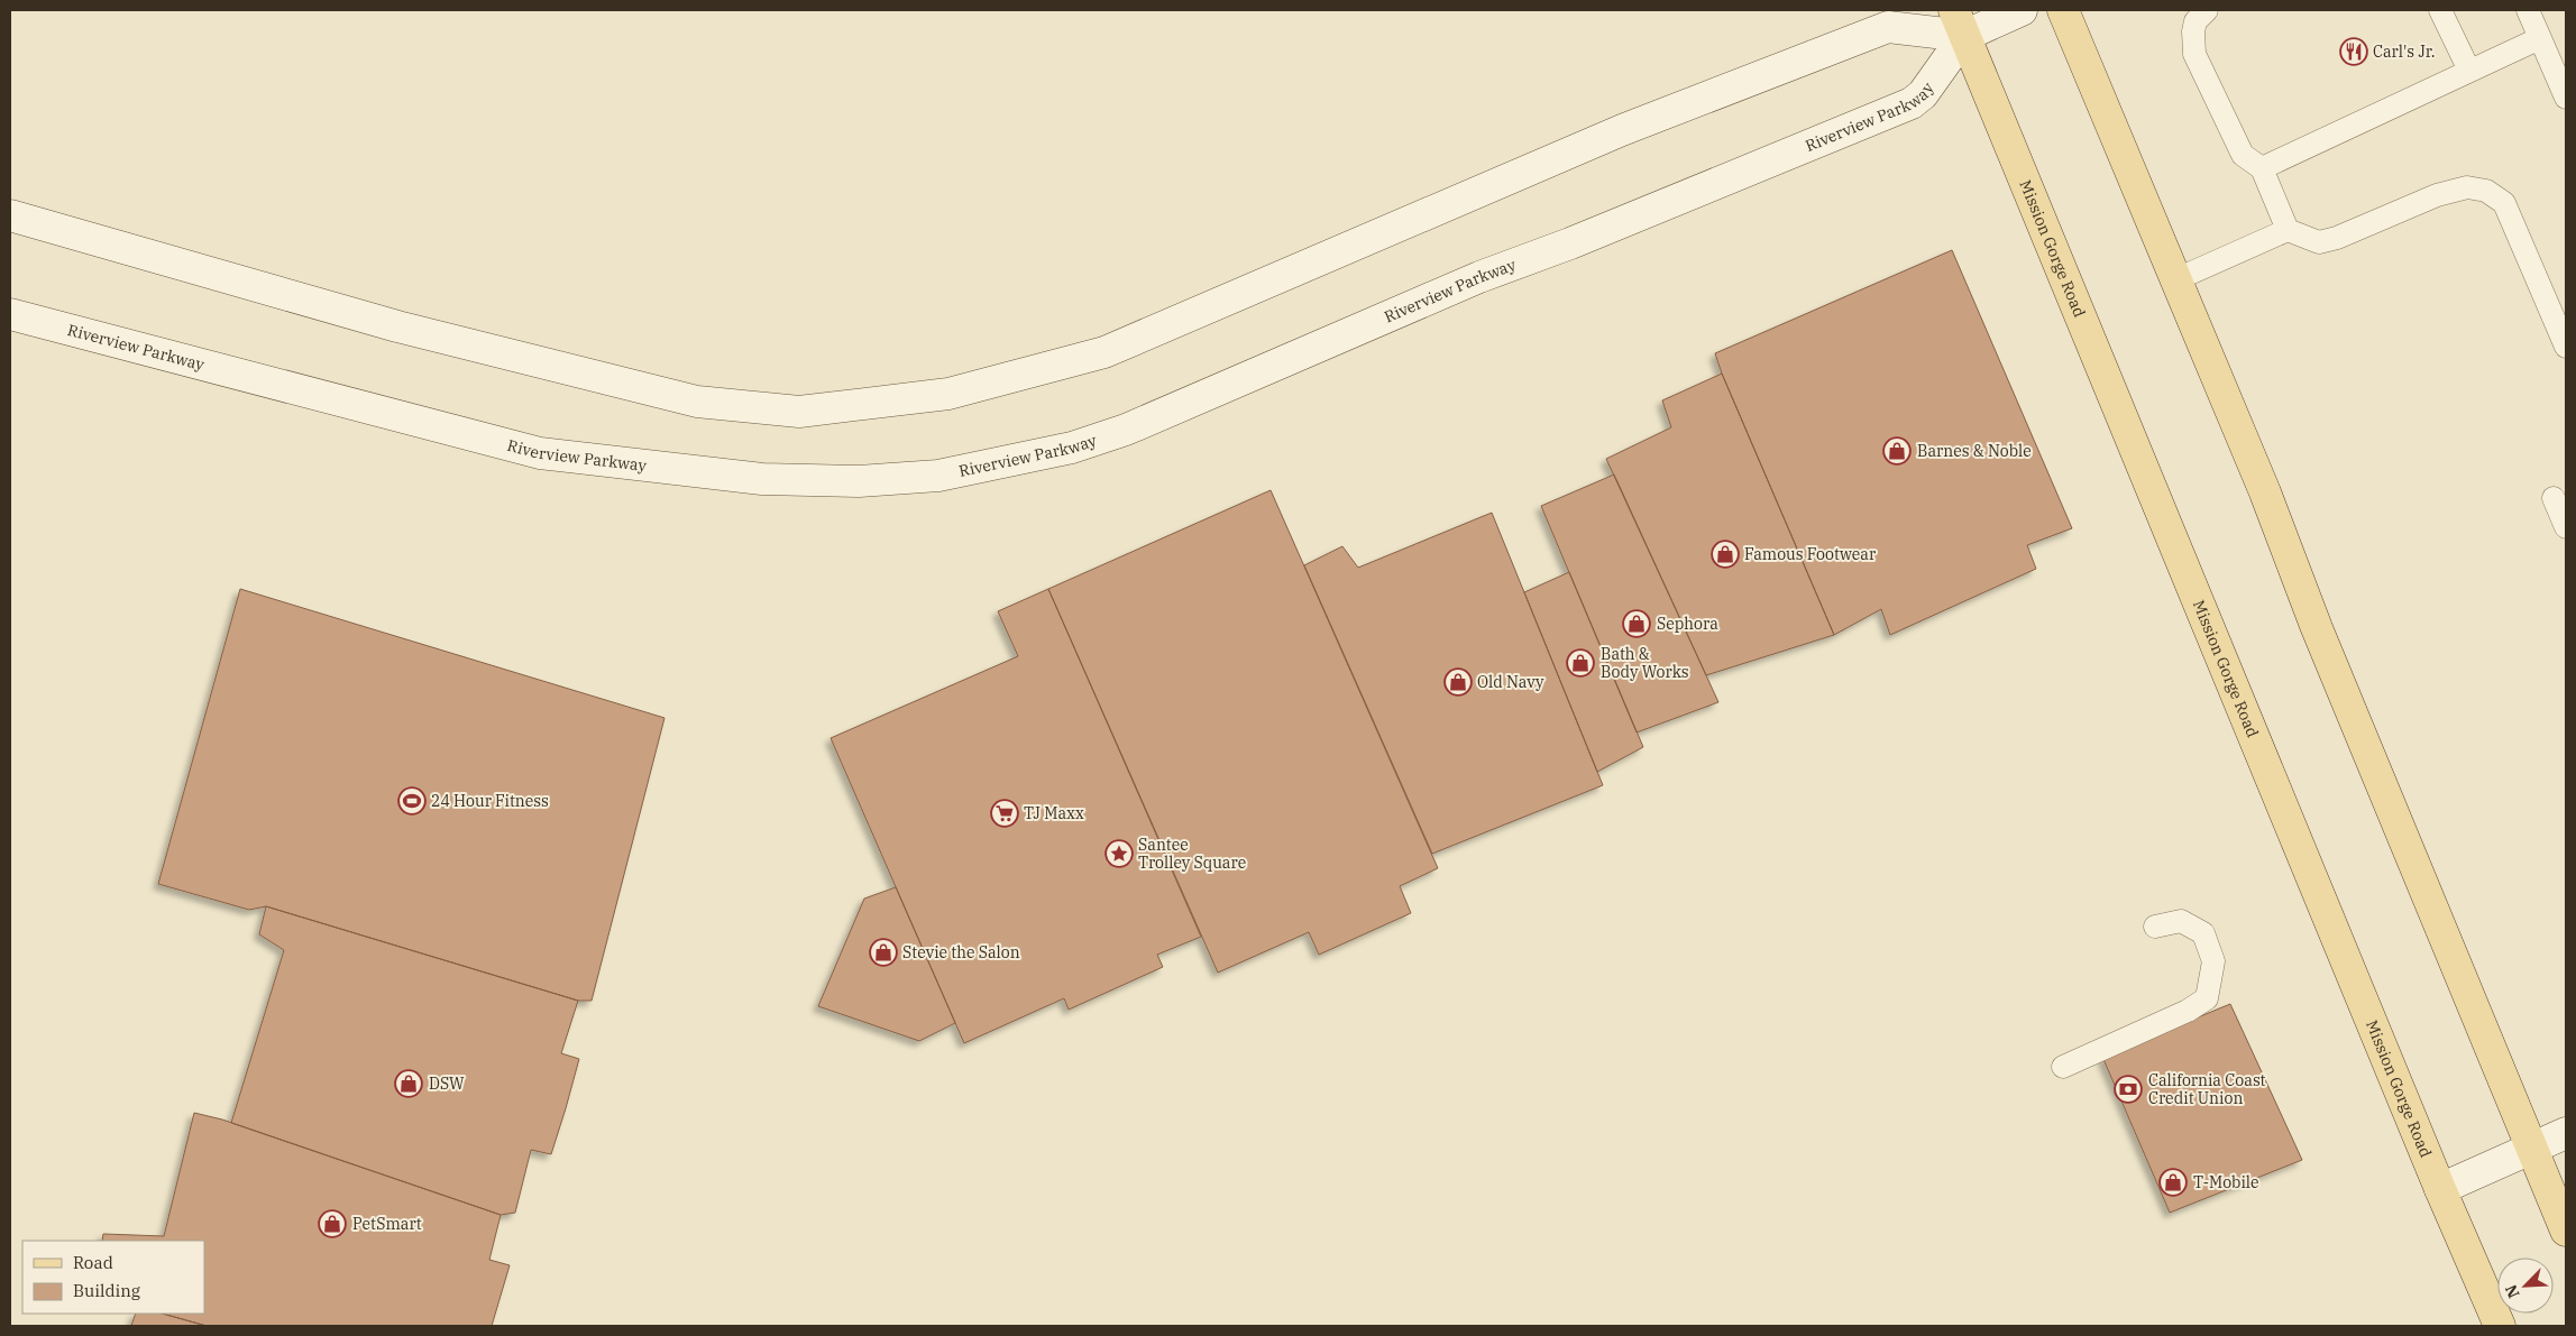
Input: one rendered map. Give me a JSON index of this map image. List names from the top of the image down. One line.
{"streets":{"main road":["Riverview Parkway","Mission Gorge Road"]},"crossings":[["Riverview Parkway","Mission Gorge Road"]],"places":{"restaurant":["Carl's Jr."],"shop":["Barnes & Noble","Famous Footwear","Sephora","Bath & Body Works","Old Navy","Stevie the Salon","DSW","T-Mobile","PetSmart"],"sports":["24 Hour Fitness"],"supermarket":["TJ Maxx"],"place":["Santee Trolley Square"],"bank":["California Coast Credit Union"]},"legend":["Road","Building"],"north":"bottom left"}
